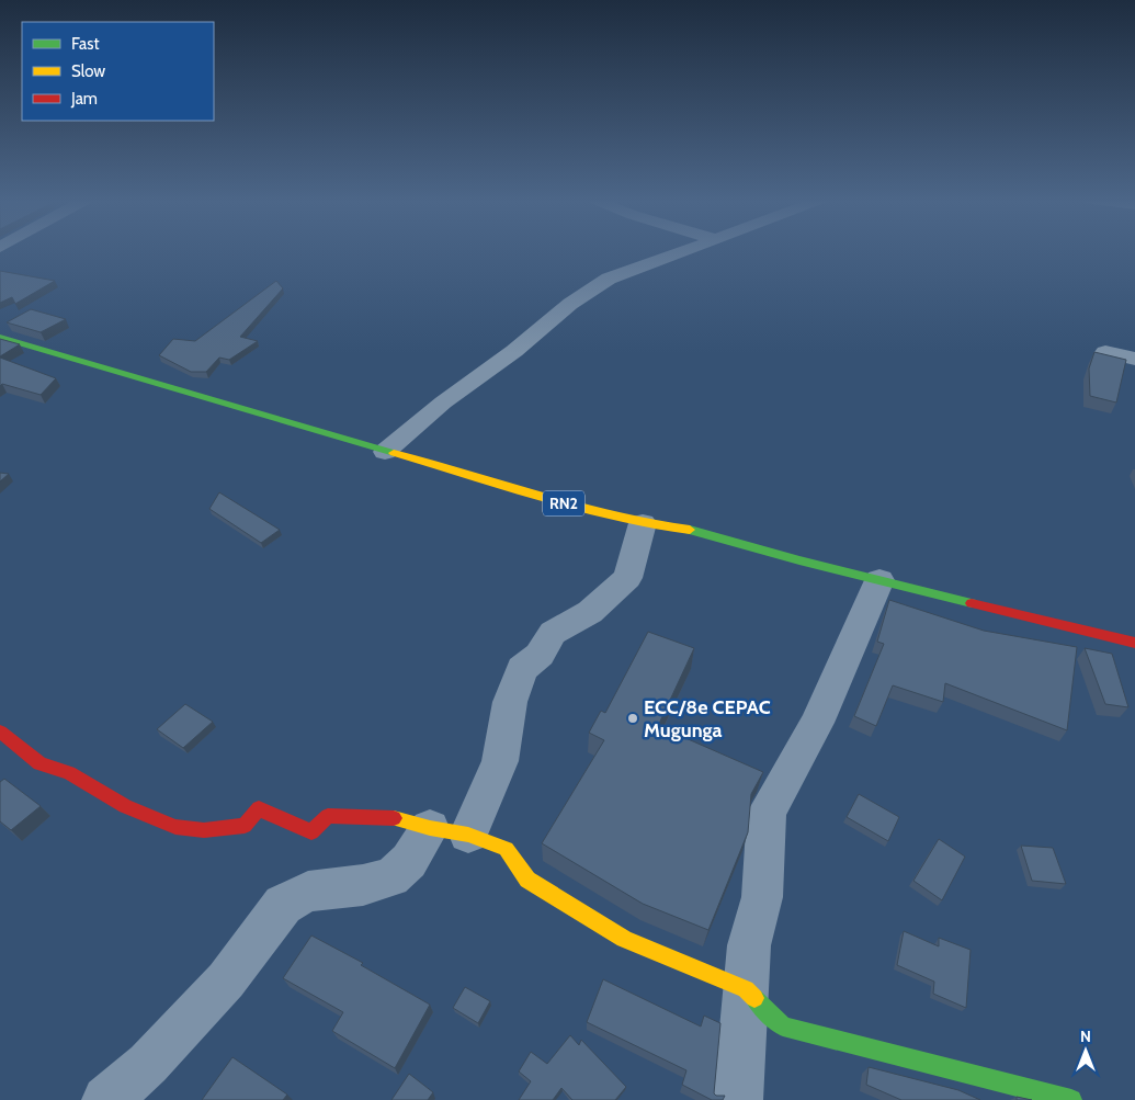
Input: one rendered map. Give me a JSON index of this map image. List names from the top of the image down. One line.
{"streets":{"main road":["RN2"]},"places":["ECC/8e CEPAC Mugunga"],"legend":["Fast","Slow","Jam"],"north":"top"}
